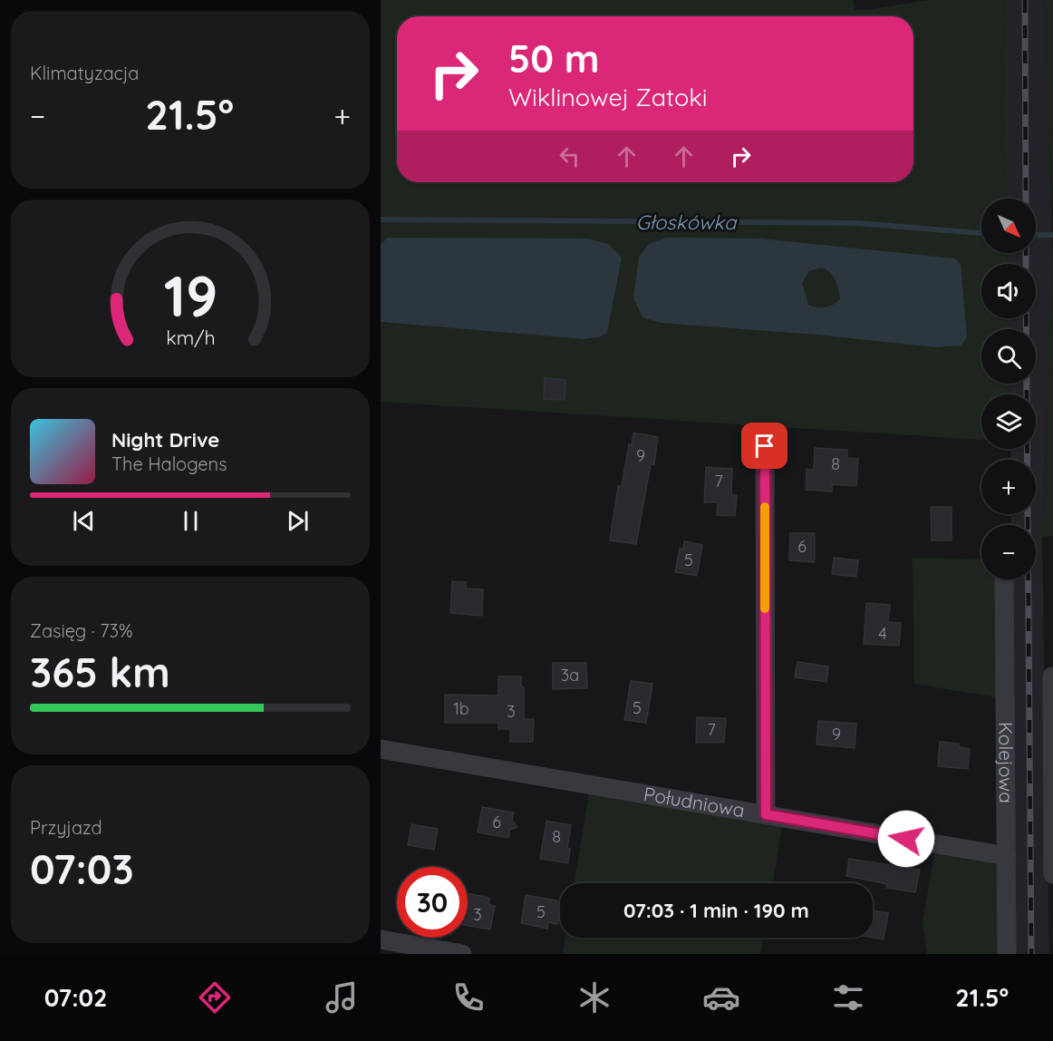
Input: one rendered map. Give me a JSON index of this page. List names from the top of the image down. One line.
{"streets":{"street":["Kolejowa","Południowa"]},"crossings":[["Kolejowa","Południowa"]],"water":["Głoskówka"],"house_numbers":["9","8","7","6","5","4","3a","5","1b","3","7","9","6","8","5","3"],"north":"bottom right","page":{"tile":["Klimatyzacja",["Zasięg · 73%","365 km"],["Przyjazd","07:03"]],"turn":["50 m","Wiklinowej Zatoki"],"heat":["−","21.5°","+"],"map_buttons":["+","−"],"song":["Night Drive","The Halogens"],"limit":"30","trip":"07:03 · 1 min · 190 m","tabs":["07:02","21.5°"],"gauge":["19","km/h"]}}
